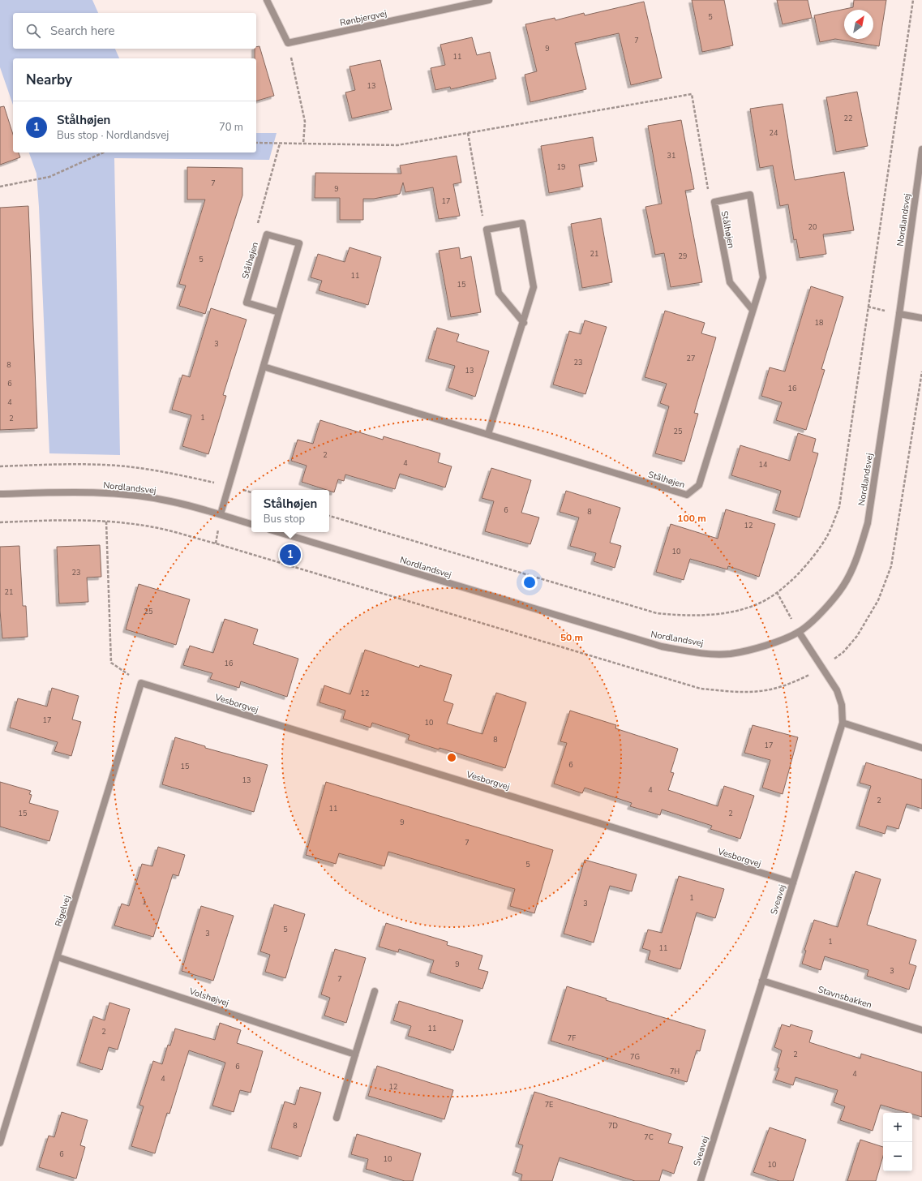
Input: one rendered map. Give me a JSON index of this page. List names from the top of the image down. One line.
{"streets":{"street":["Rønbjergvej","Nordlandsvej","Stålhøjen","Vesborgvej","Sveavej","Rigelvej","Volshøjvej","Stavnsbakken"]},"crossings":[["Nordlandsvej","Stålhøjen"],["Nordlandsvej","Sveavej"],["Vesborgvej","Sveavej"],["Vesborgvej","Rigelvej"],["Sveavej","Stavnsbakken"],["Rigelvej","Volshøjvej"]],"house_numbers":["5","7","9","11","13","22","24","31","19","7","9","17","20","21","29","5","11","15","18","3","27","23","8","13","6","16","4","1","2","25","2","4","14","6","8","12","10","23","21","25","16","12","17","10","8","17","6","15","13","4","2","11","15","2","9","7","5","1","1","3","5","3","1","11","9","3","7","11","2","7F","2","7G","6","7H","4","4","12","7E","8","7D","7C","6","10","10"],"north":"top right","page":{"search":"Search here","heading":"Nearby","list":[{"mark":"1","name":"Stålhøjen","note":"Bus stop · Nordlandsvej","value":"70 m"}],"popup":["Stålhøjen","Bus stop"],"pins":"1","map_buttons":["+","−"]},"rings":["100 m","50 m"]}
